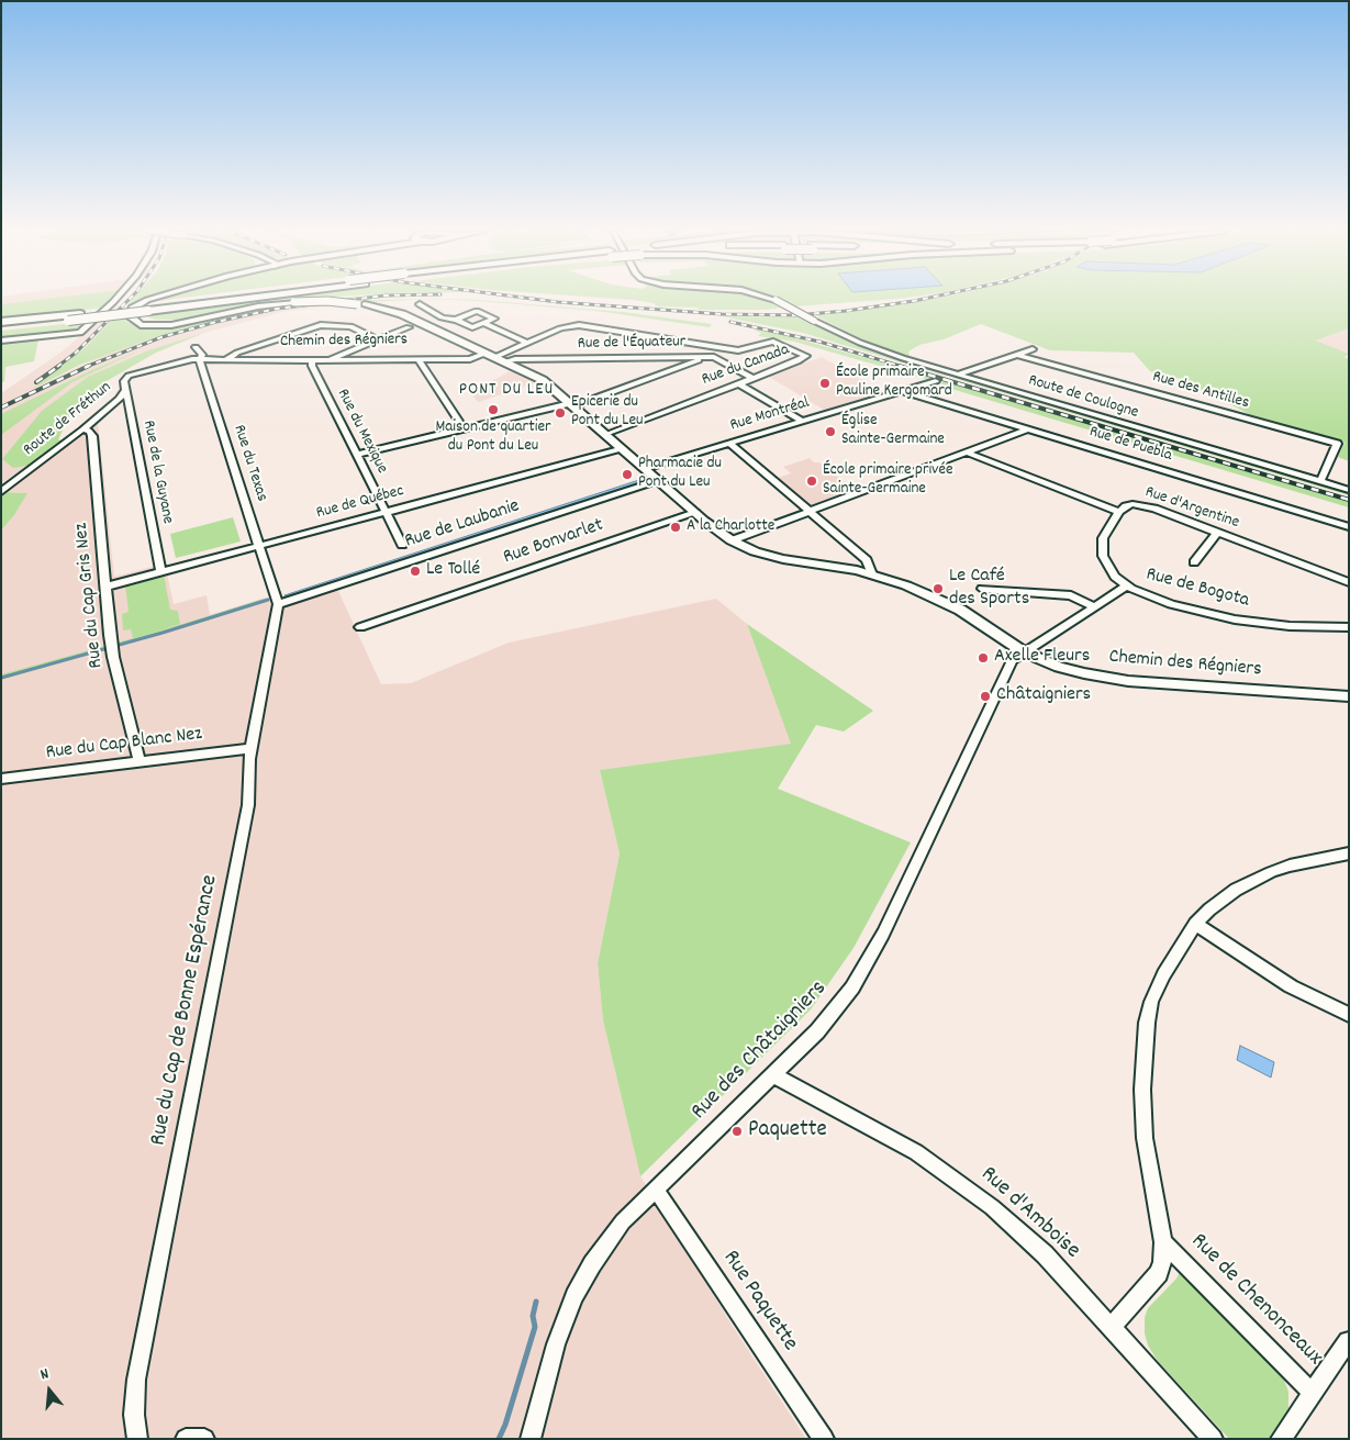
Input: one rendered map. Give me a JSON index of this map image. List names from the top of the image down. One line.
{"streets":{"main road":["Chemin des Régniers"],"street":["Rue de l'Équateur","Rue du Canada","Rue des Antilles","Route de Coulogne","Rue Montréal","Route de Fréthun","Rue du Mexique","Rue de Puebla","Rue du Texas","Rue de la Guyane","Rue de Québec","Rue d'Argentine","Rue de Laubanie","Rue Bonvarlet","Rue de Bogota","Rue du Cap Gris Nez","Rue du Cap Blanc Nez","Rue du Cap de Bonne Espérance","Rue des Châtaigniers","Rue d'Amboise","Rue de Chenonceaux","Rue Paquette"]},"crossings":[["Chemin des Régniers","Rue de l'Équateur"],["Chemin des Régniers","Rue du Canada"],["Chemin des Régniers","Rue Montréal"],["Chemin des Régniers","Rue du Mexique"],["Chemin des Régniers","Rue du Texas"],["Chemin des Régniers","Rue de la Guyane"],["Chemin des Régniers","Rue de Québec"],["Chemin des Régniers","Rue de Laubanie"],["Chemin des Régniers","Rue Bonvarlet"],["Chemin des Régniers","Rue des Châtaigniers"],["Rue de l'Équateur","Rue du Canada"],["Rue des Antilles","Route de Coulogne"],["Rue Montréal","Rue de Puebla"],["Route de Fréthun","Rue de la Guyane"],["Route de Fréthun","Rue du Cap Gris Nez"],["Rue du Mexique","Rue de Québec"],["Rue du Texas","Rue de Québec"],["Rue du Texas","Rue de Laubanie"],["Rue du Texas","Rue du Cap de Bonne Espérance"],["Rue de la Guyane","Rue de Québec"],["Rue de Québec","Rue du Cap Gris Nez"],["Rue d'Argentine","Rue de Bogota"],["Rue de Laubanie","Rue du Cap de Bonne Espérance"],["Rue de Bogota","Rue des Châtaigniers"],["Rue du Cap Gris Nez","Rue du Cap Blanc Nez"],["Rue du Cap Blanc Nez","Rue du Cap de Bonne Espérance"],["Rue des Châtaigniers","Rue d'Amboise"],["Rue des Châtaigniers","Rue Paquette"],["Rue d'Amboise","Rue de Chenonceaux"]],"districts":["PONT DU LEU"],"places":["École primaire Pauline Kergomard","Maison de quartier du Pont du Leu","Epicerie du Pont du Leu","Église Sainte-Germaine","Pharmacie du Pont du Leu","École primaire privée Sainte-Germaine","A la Charlotte","Le Tollé","Le Café des Sports","Axelle Fleurs","Châtaigniers","Paquette"],"north":"top"}
